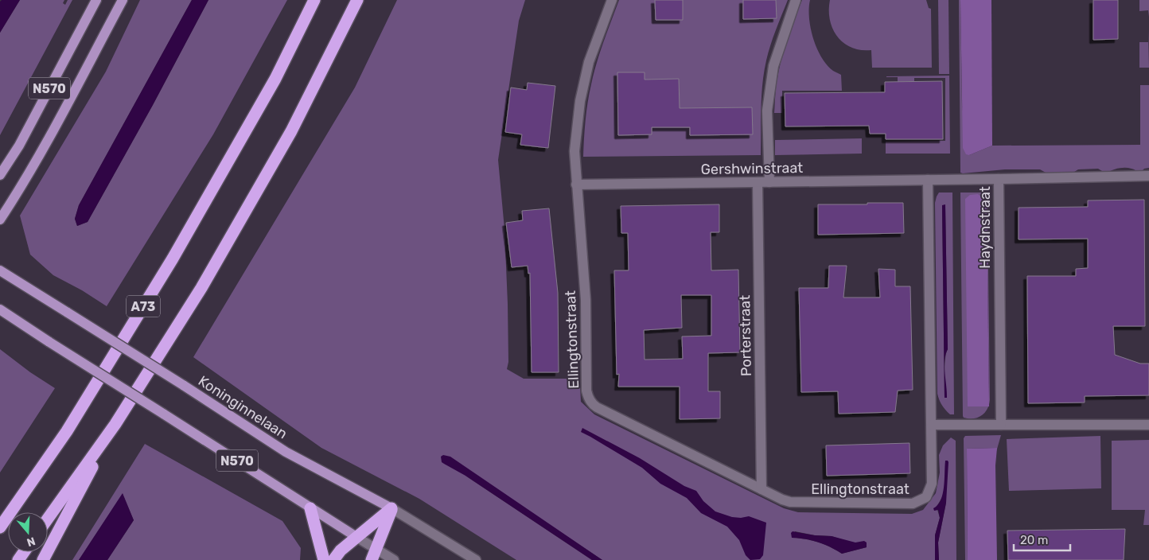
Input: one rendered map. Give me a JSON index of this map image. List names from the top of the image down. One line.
{"streets":{"highway":["A73"],"main road":["N570","Koninginnelaan"],"street":["Gershwinstraat","Haydnstraat","Porterstraat","Ellingtonstraat"]},"crossings":[["Gershwinstraat","Haydnstraat"],["Gershwinstraat","Porterstraat"],["Gershwinstraat","Ellingtonstraat"],["Porterstraat","Ellingtonstraat"]],"scale_bar":"20 m","north":"bottom"}
